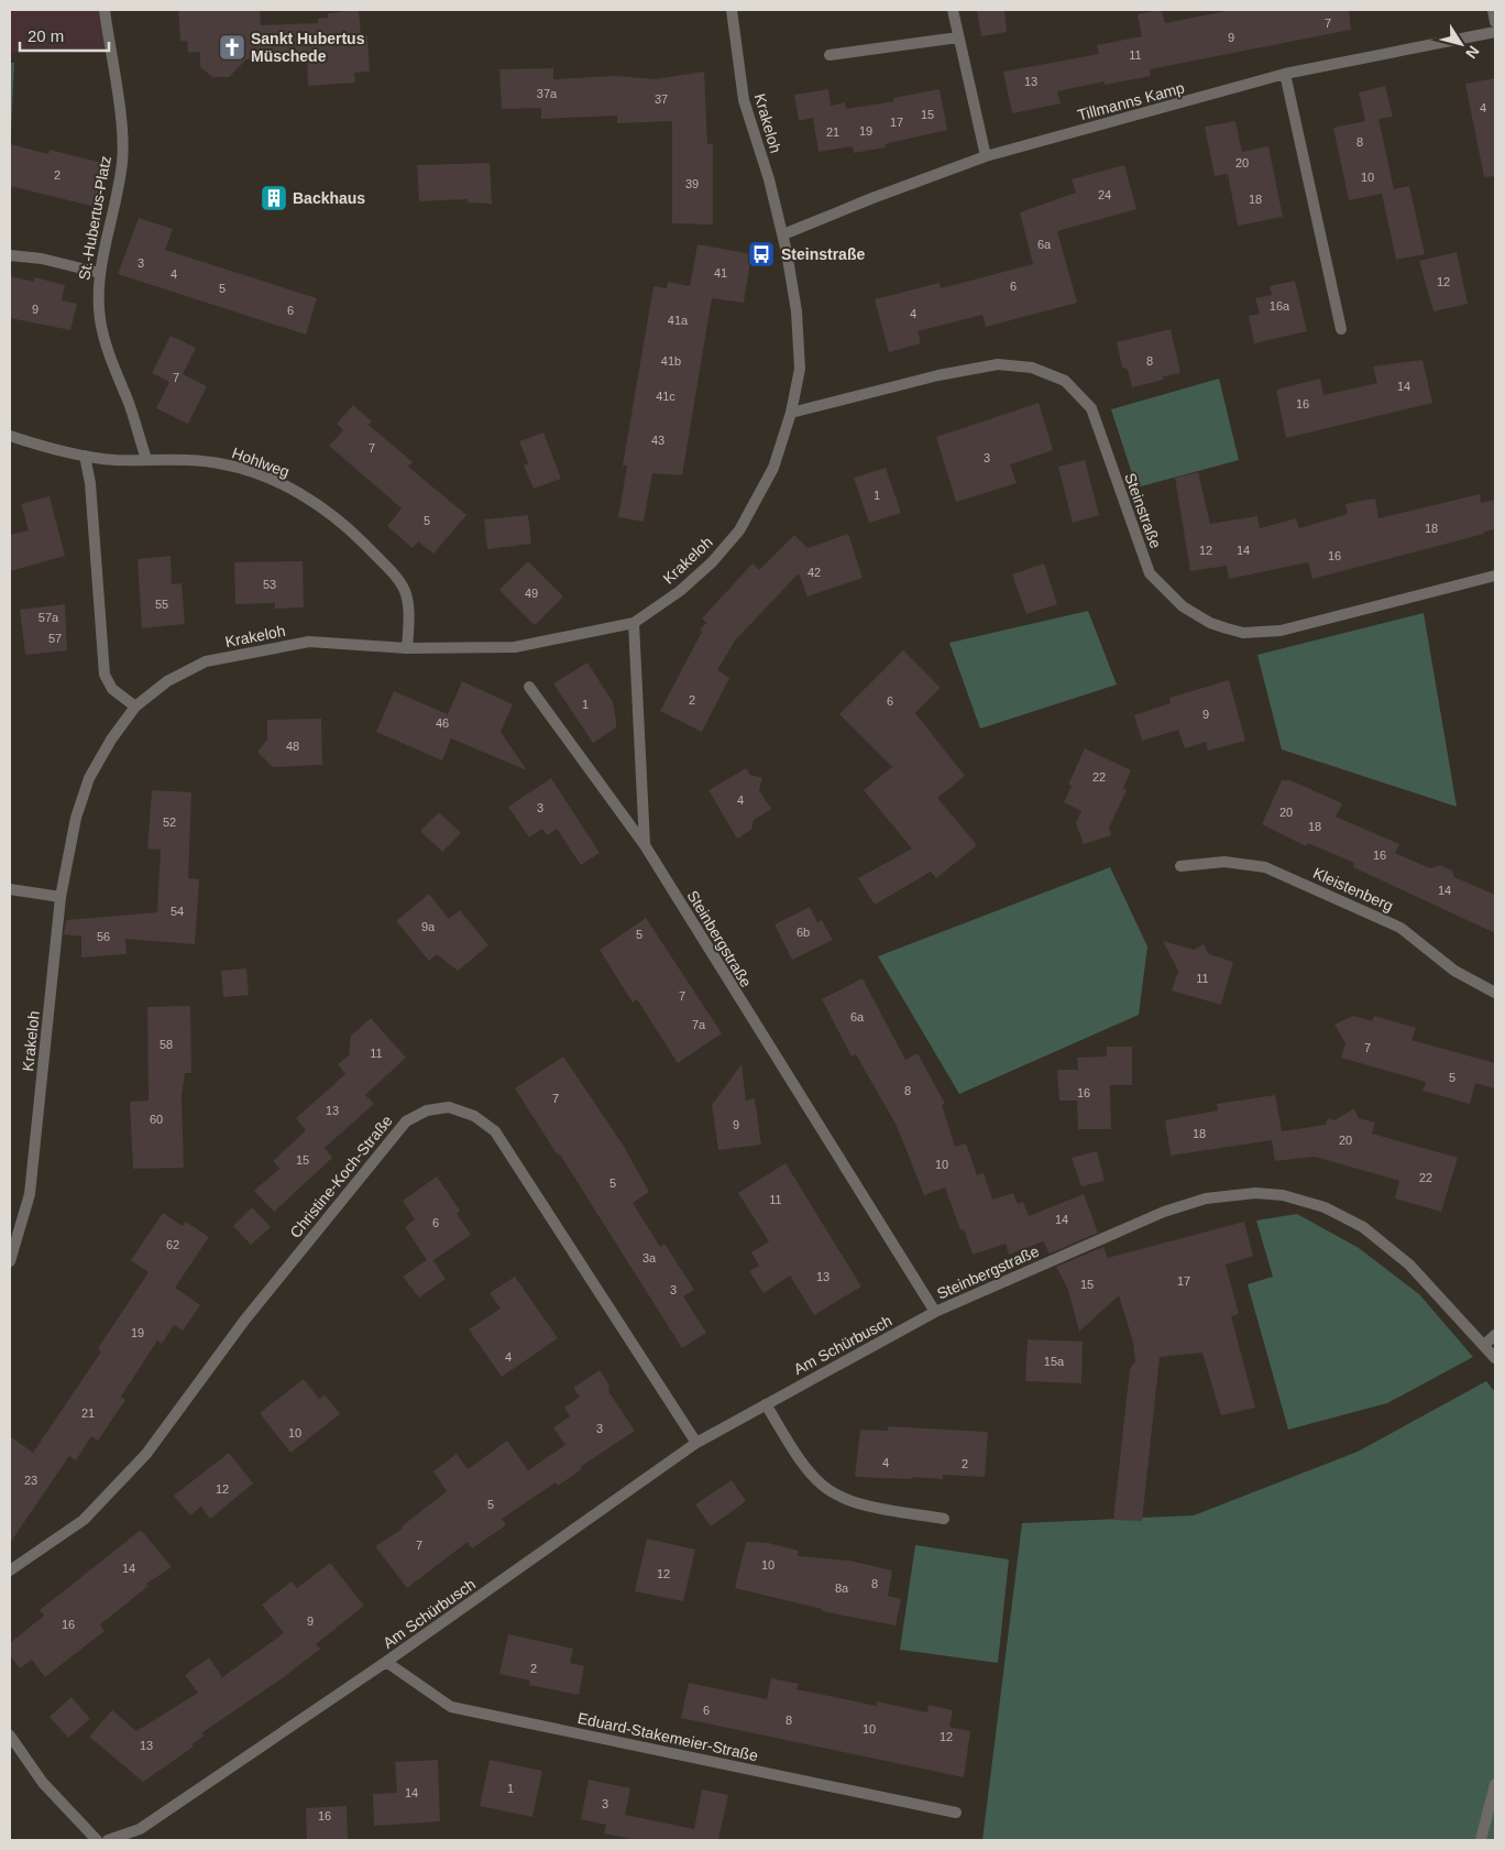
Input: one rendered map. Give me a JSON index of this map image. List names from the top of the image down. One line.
{"streets":{"street":["Tillmanns Kamp","Krakeloh","St.-Hubertus-Platz","Hohlweg","Steinstraße","Kleistenberg","Steinbergstraße","Christine-Koch-Straße","Am Schürbusch","Eduard-Stakemeier-Straße"]},"crossings":[["Tillmanns Kamp","Krakeloh"],["Krakeloh","Hohlweg"],["Krakeloh","Steinstraße"],["Krakeloh","Steinbergstraße"],["St.-Hubertus-Platz","Hohlweg"],["Steinbergstraße","Am Schürbusch"],["Christine-Koch-Straße","Am Schürbusch"],["Am Schürbusch","Eduard-Stakemeier-Straße"]],"places":{"church":["Sankt Hubertus Müschede"],"building":["Backhaus"],"bus stop":["Steinstraße"]},"house_numbers":["7","9","11","13","37a","37","4","15","17","19","21","8","20","2","10","39","24","18","6a","3","41","4","12","6","5","16a","9","6","4","41a","41b","8","7","14","41c","16","43","7","3","1","5","18","12","14","16","42","53","49","55","57a","57","2","6","1","9","46","48","22","4","3","20","52","18","16","14","54","9a","6b","5","56","11","7","6a","7a","58","7","11","5","8","16","7","13","60","9","18","20","15","10","22","5","11","14","6","62","3a","13","17","15","3","19","4","15a","21","3","10","4","2","23","12","5","7","10","14","12","8","8a","9","16","2","6","8","10","12","13","1","14","3","16"],"scale_bar":"20 m","north":"bottom right"}
